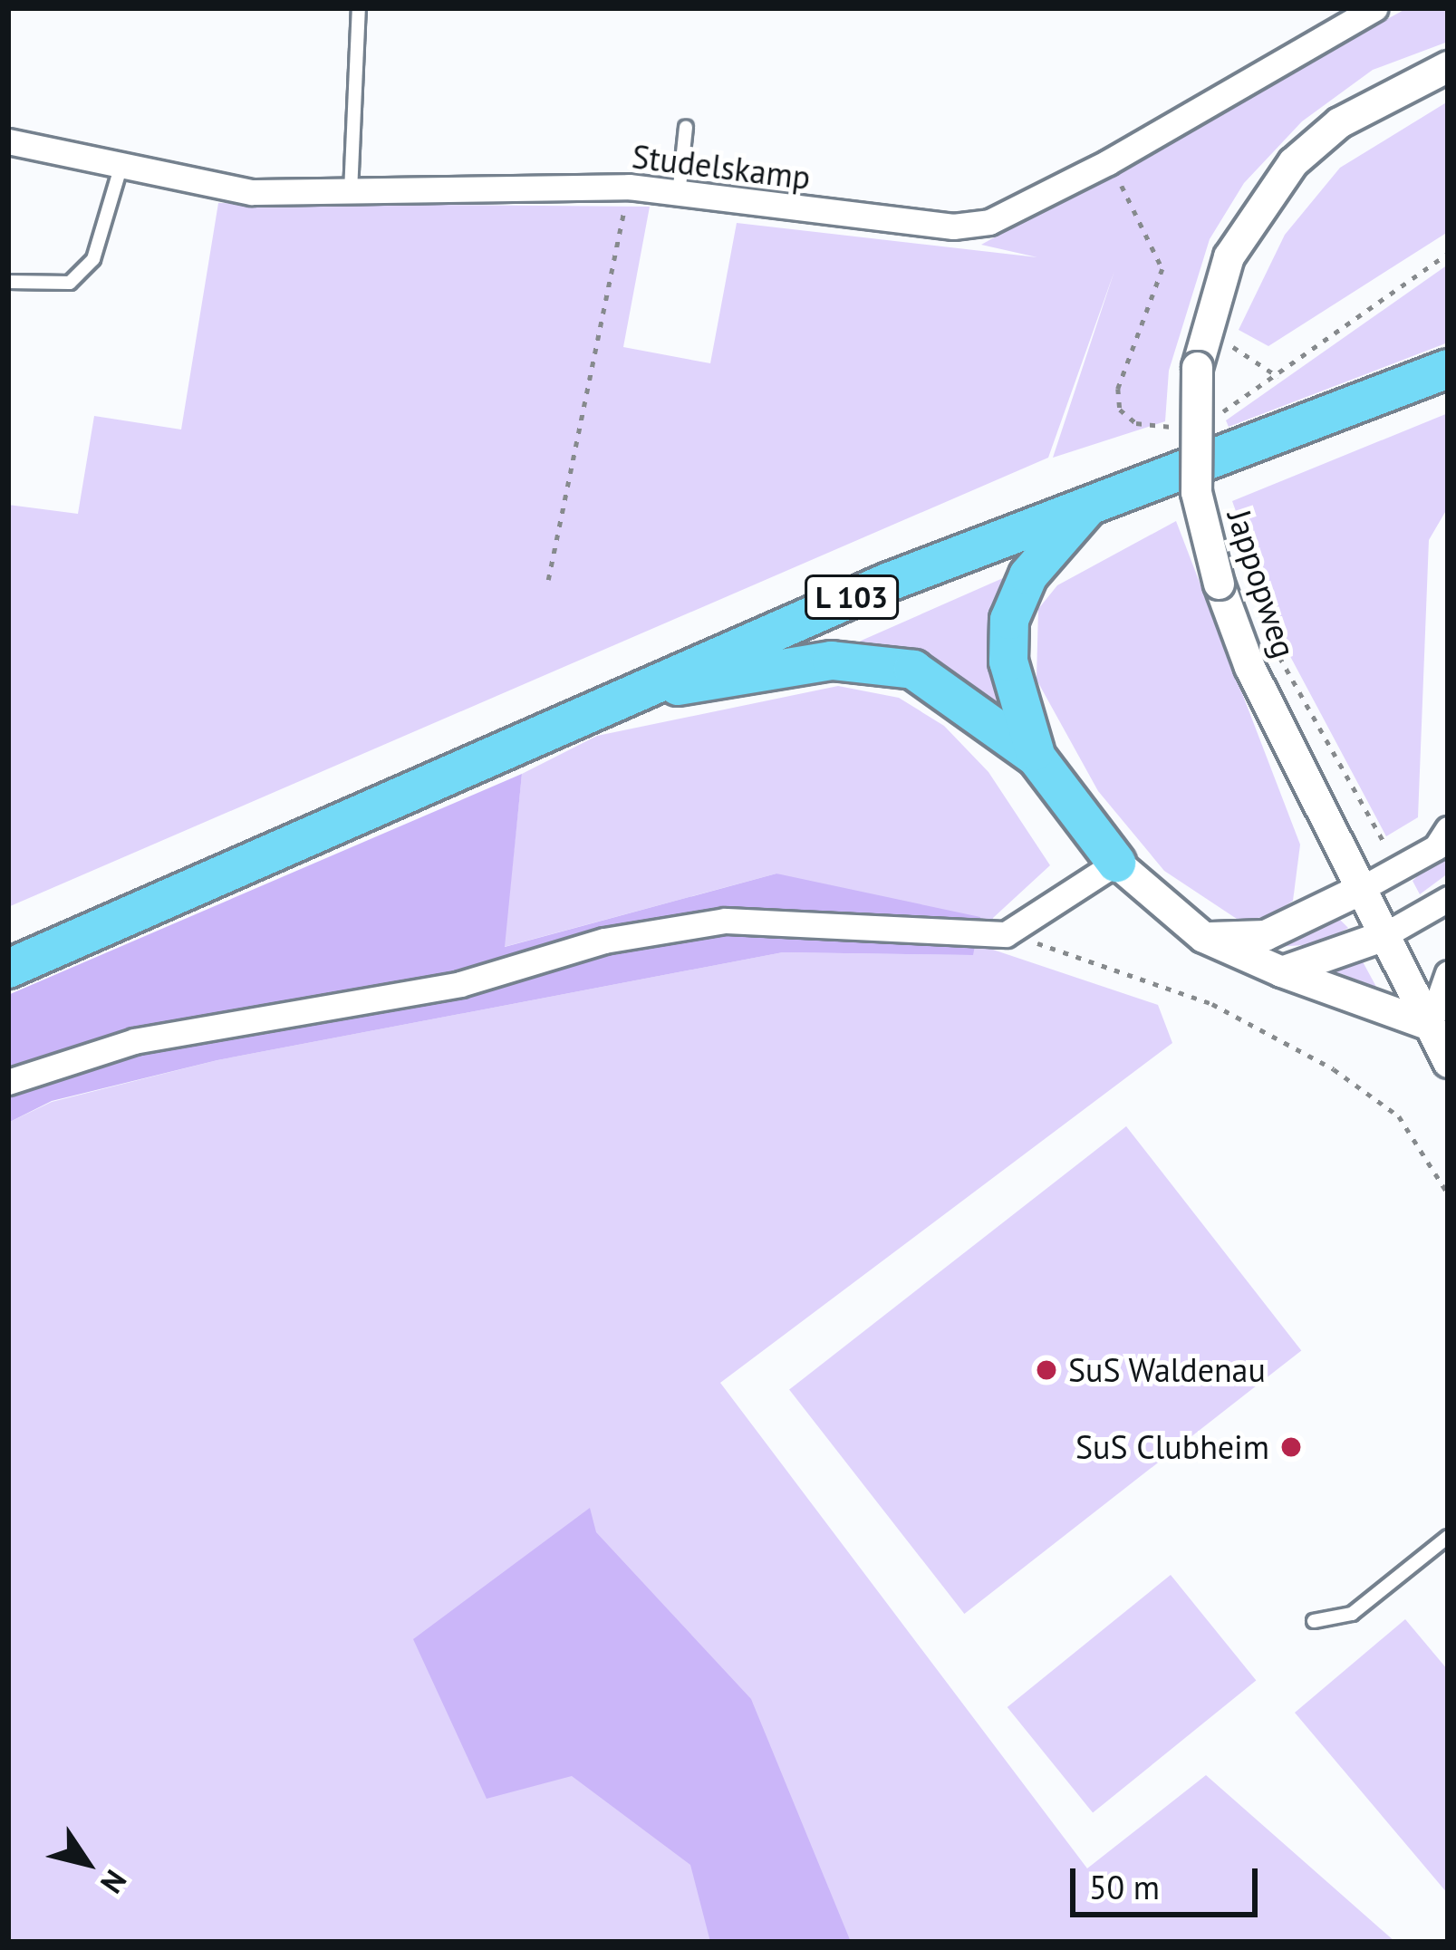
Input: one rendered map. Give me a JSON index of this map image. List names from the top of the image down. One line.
{"streets":{"main road":["L 103"],"street":["Studelskamp","Jappopweg"]},"places":["SuS Waldenau","SuS Clubheim"],"scale_bar":"50 m","north":"bottom right"}
